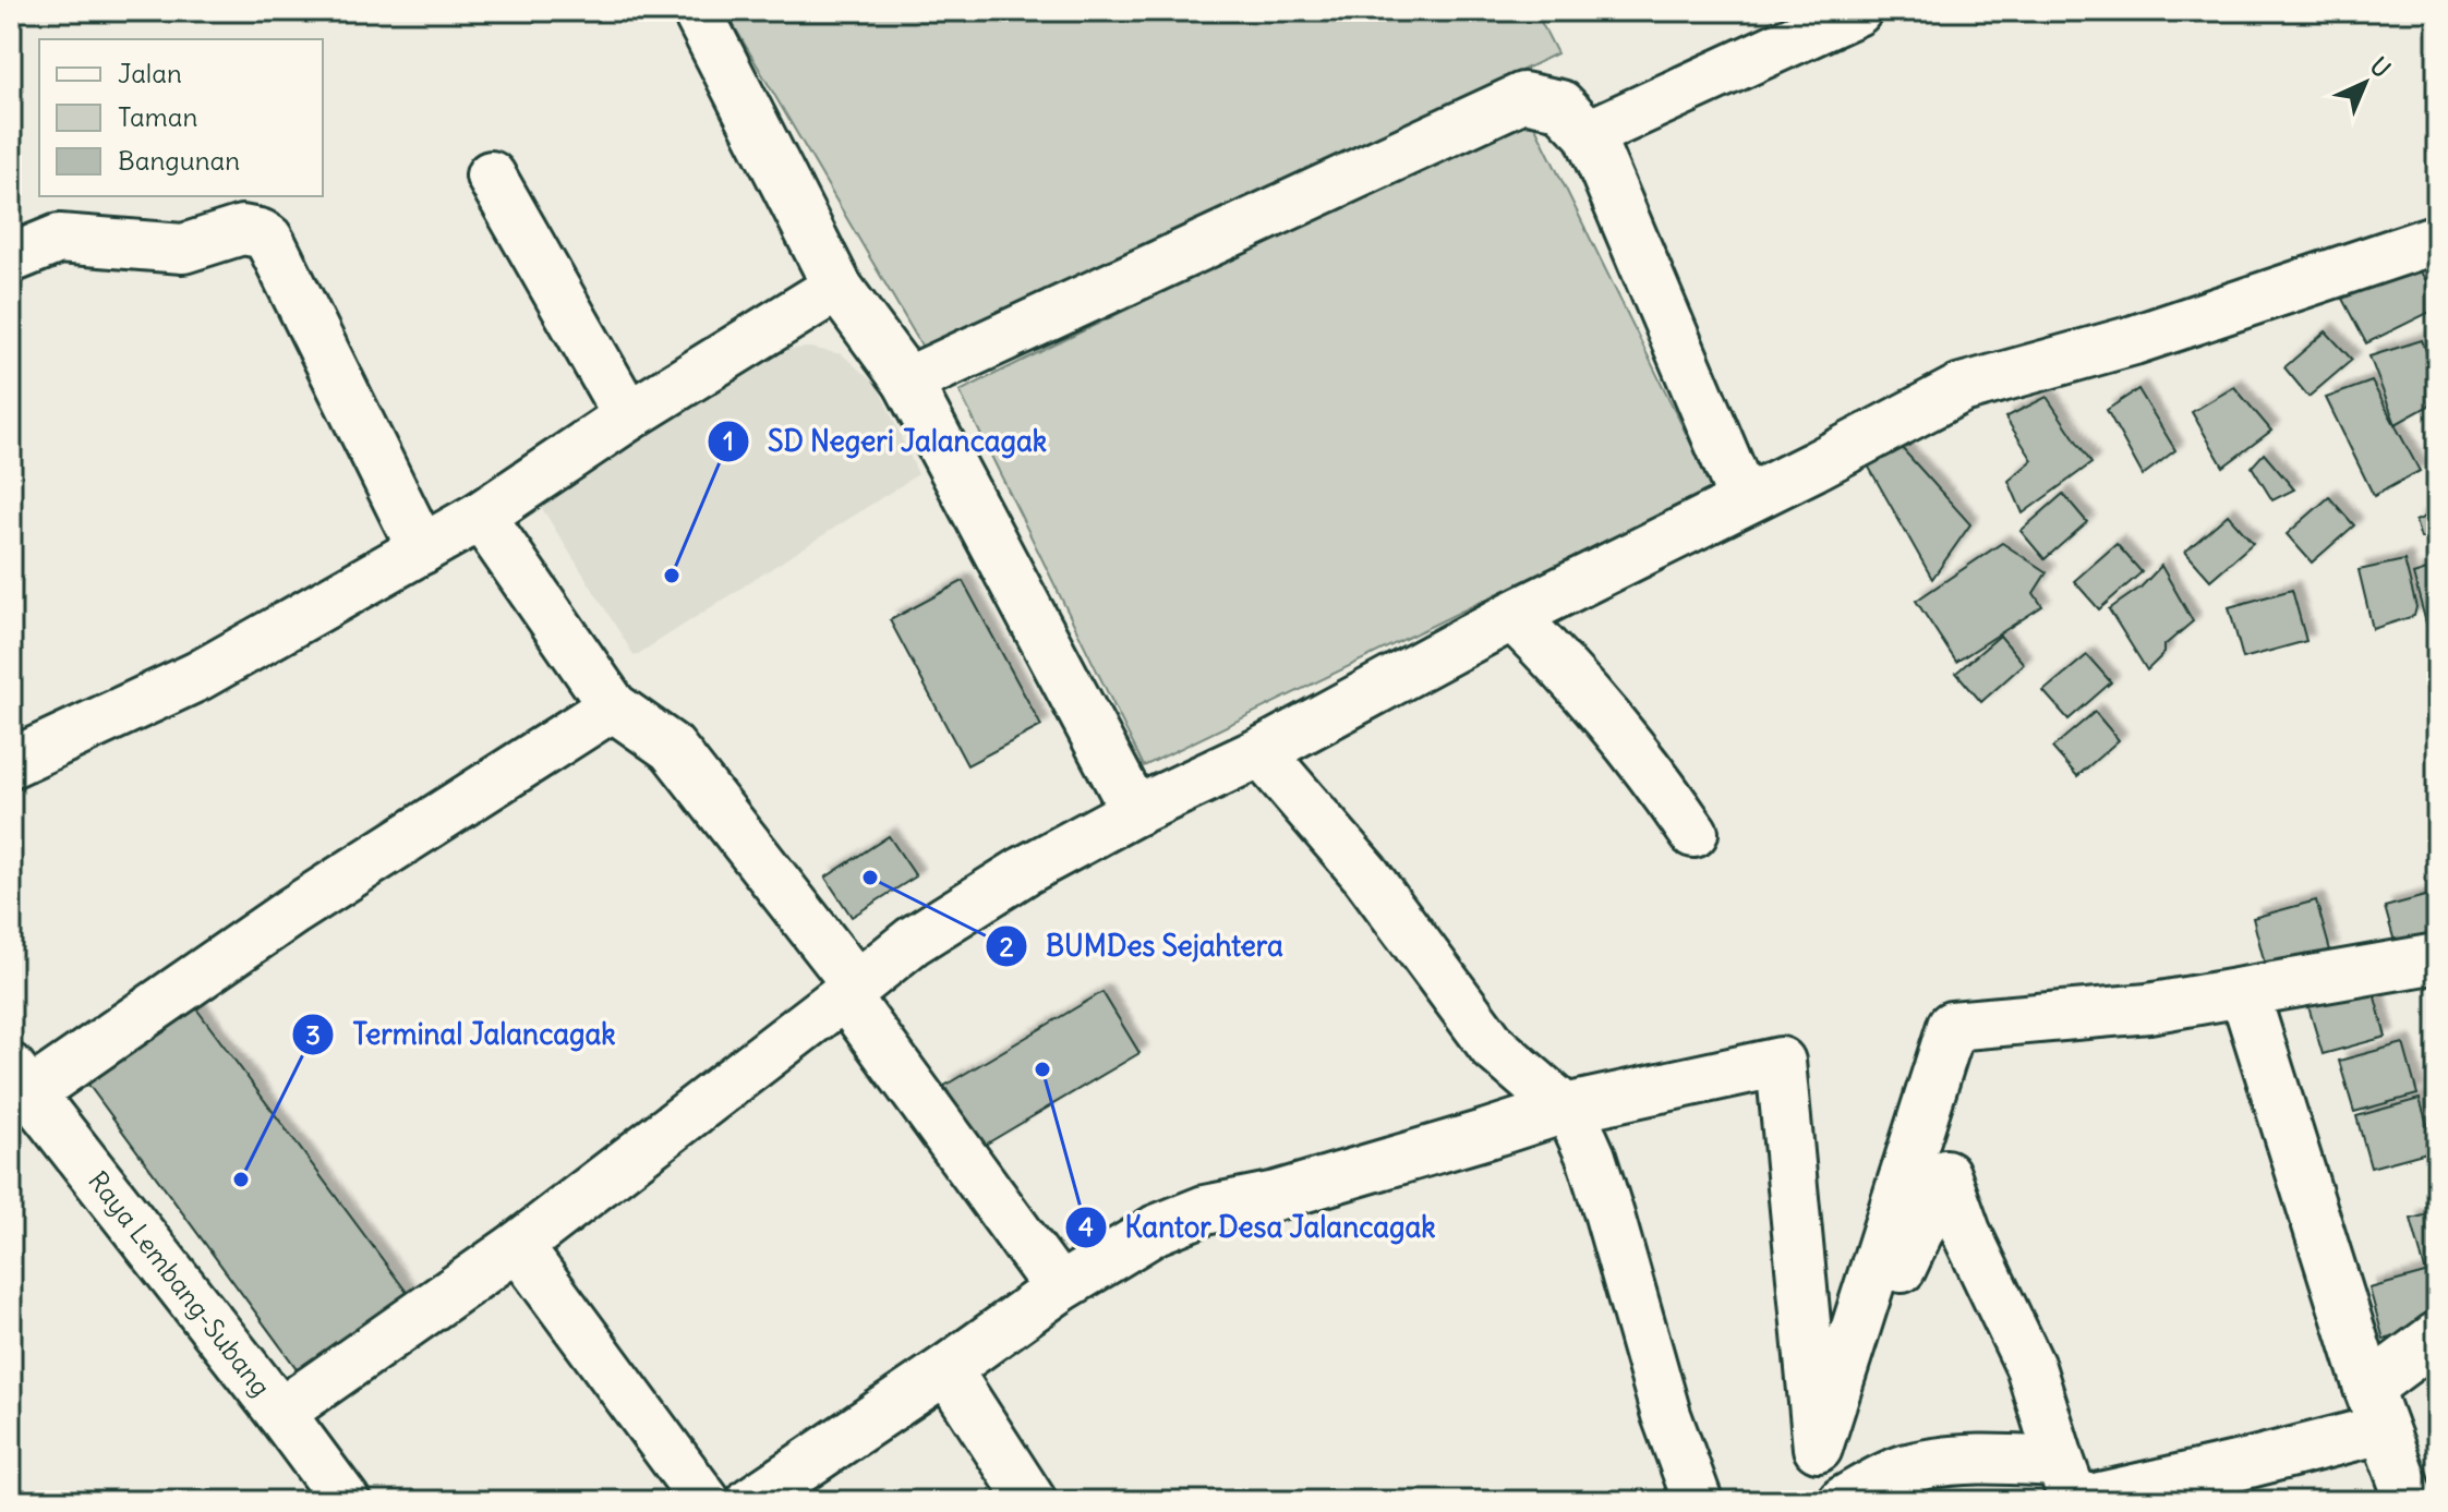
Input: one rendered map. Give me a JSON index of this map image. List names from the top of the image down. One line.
{"streets":{"street":["Raya Lembang-Subang"]},"places":["SD Negeri Jalancagak","BUMDes Sejahtera","Kantor Desa Jalancagak","Terminal Jalancagak"],"legend":["Jalan","Taman","Bangunan"],"north":"top right"}
